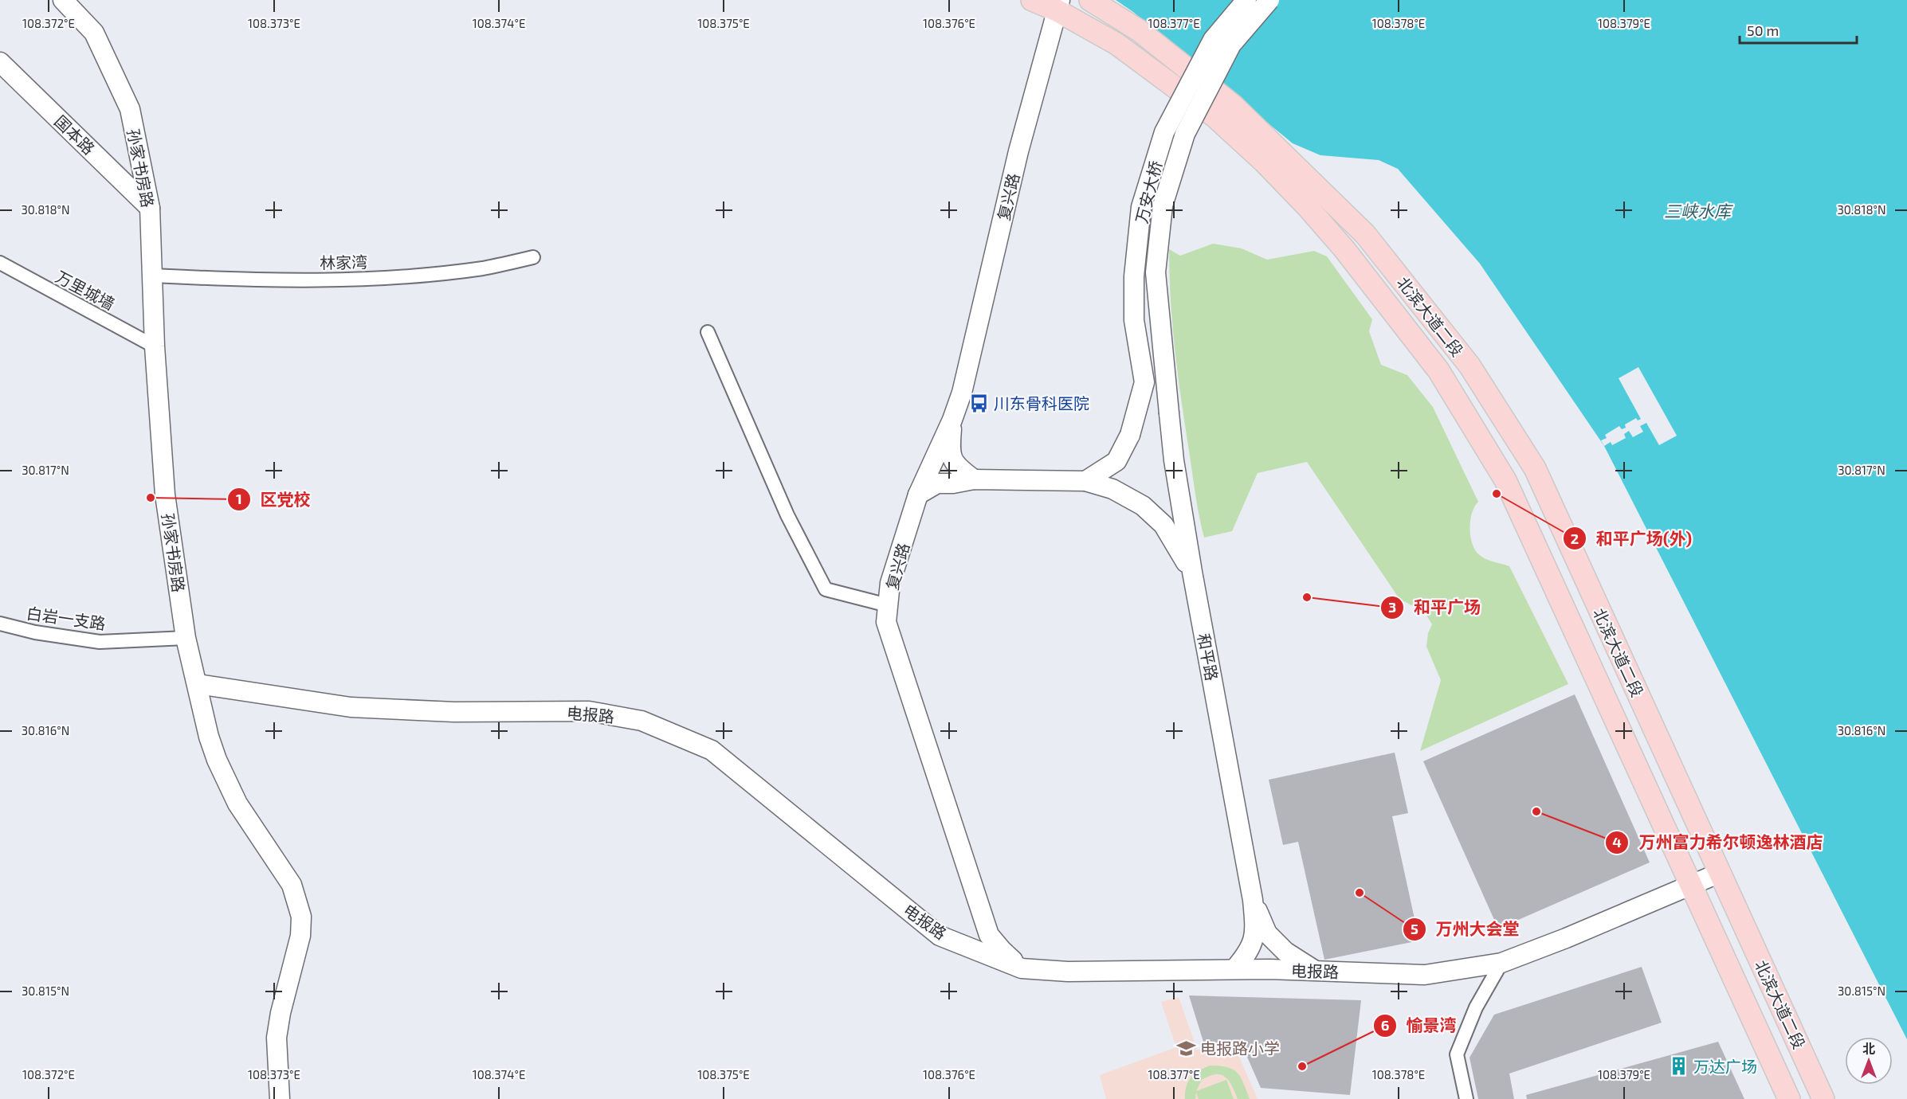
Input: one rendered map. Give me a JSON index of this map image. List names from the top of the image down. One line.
{"streets":{"main road":["国本路","孙家书房路","万安大桥","复兴路","北滨大道二段","和平路","电报路"],"street":["林家湾","万里城墙","白岩一支路"]},"crossings":[["国本路","孙家书房路"],["孙家书房路","林家湾"],["孙家书房路","万里城墙"],["孙家书房路","白岩一支路"],["孙家书房路","电报路"],["万安大桥","和平路"],["复兴路","北滨大道二段"],["复兴路","电报路"],["北滨大道二段","电报路"],["和平路","电报路"]],"water":["三峡水库"],"places":{"bus stop":["川东骨科医院"],"other":["和平广场(外)","区党校","和平广场","万州富力希尔顿逸林酒店","万州大会堂","愉景湾"],"school or university":["电报路小学"],"building":["万达广场"]},"scale_bar":"50 m","north":"top","coordinates":["108.372°E","108.373°E","108.374°E","108.375°E","108.376°E","108.377°E","108.378°E","108.379°E","30.818°N","30.817°N","30.816°N","30.815°N"]}
